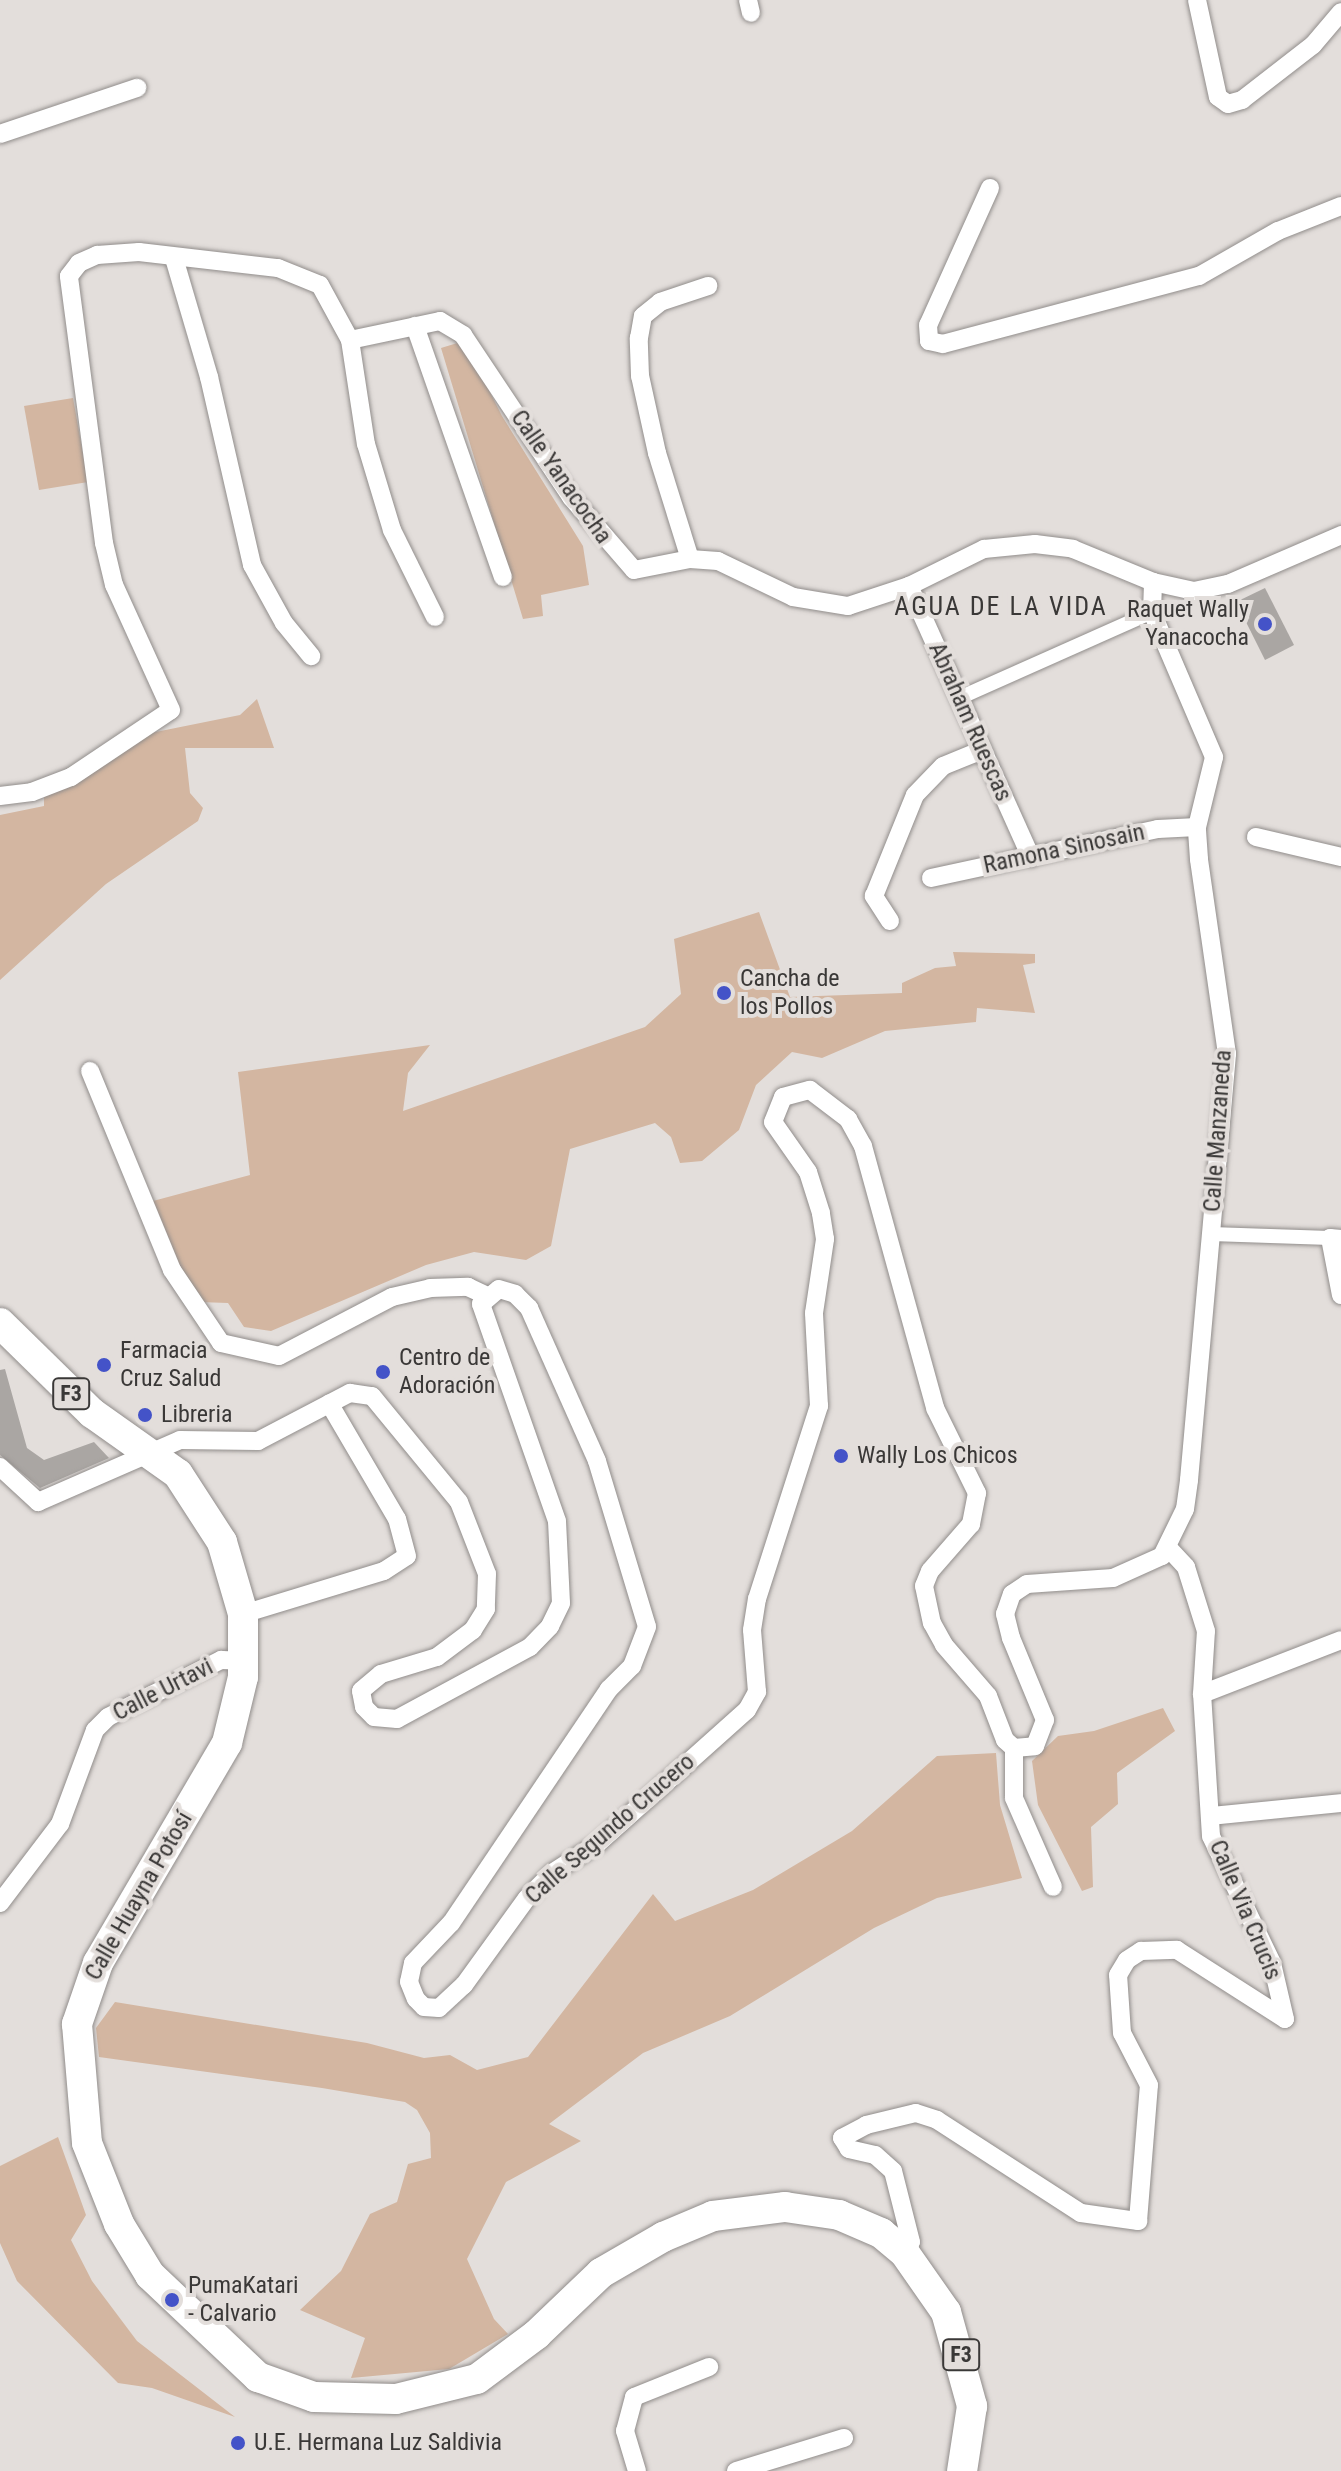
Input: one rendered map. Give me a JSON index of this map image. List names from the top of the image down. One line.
{"streets":{"highway":["F3","Calle Huayna Potosí"],"street":["Calle Yanacocha","Abraham Ruescas","Ramona Sinosain","Calle Manzaneda","Calle Urtavi","Calle Segundo Crucero","Calle Via Crucis"]},"crossings":[["Calle Yanacocha","Abraham Ruescas"],["Calle Yanacocha","Calle Manzaneda"],["Abraham Ruescas","Ramona Sinosain"],["Ramona Sinosain","Calle Manzaneda"],["Calle Manzaneda","Calle Via Crucis"],["Calle Urtavi","Calle Huayna Potosí"],["Calle Huayna Potosí","Calle Via Crucis"]],"districts":["AGUA DE LA VIDA"],"places":["Raquet Wally Yanacocha","Cancha de los Pollos","Farmacia Cruz Salud","Centro de Adoración","Libreria","Wally Los Chicos","PumaKatari - Calvario","U.E. Hermana Luz Saldivia"]}
